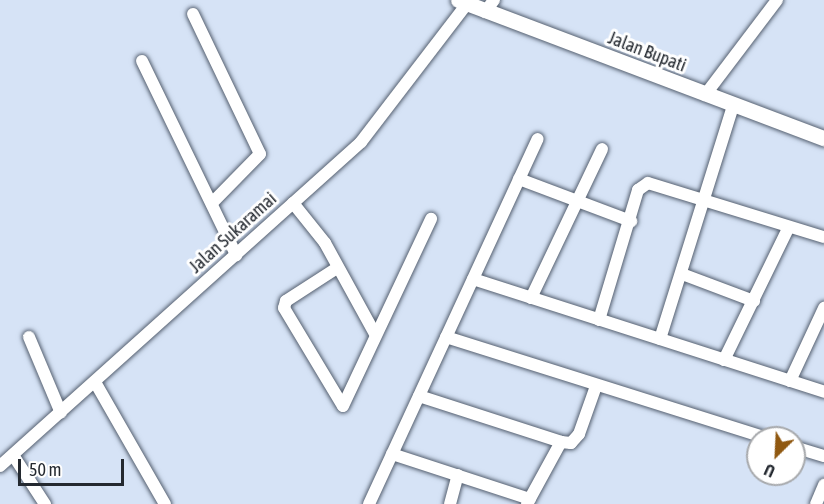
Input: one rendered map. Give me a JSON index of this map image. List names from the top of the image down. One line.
{"streets":{"street":["Jalan Bupati","Jalan Sukaramai"]},"crossings":[["Jalan Bupati","Jalan Sukaramai"]],"scale_bar":"50 m","north":"bottom left"}
